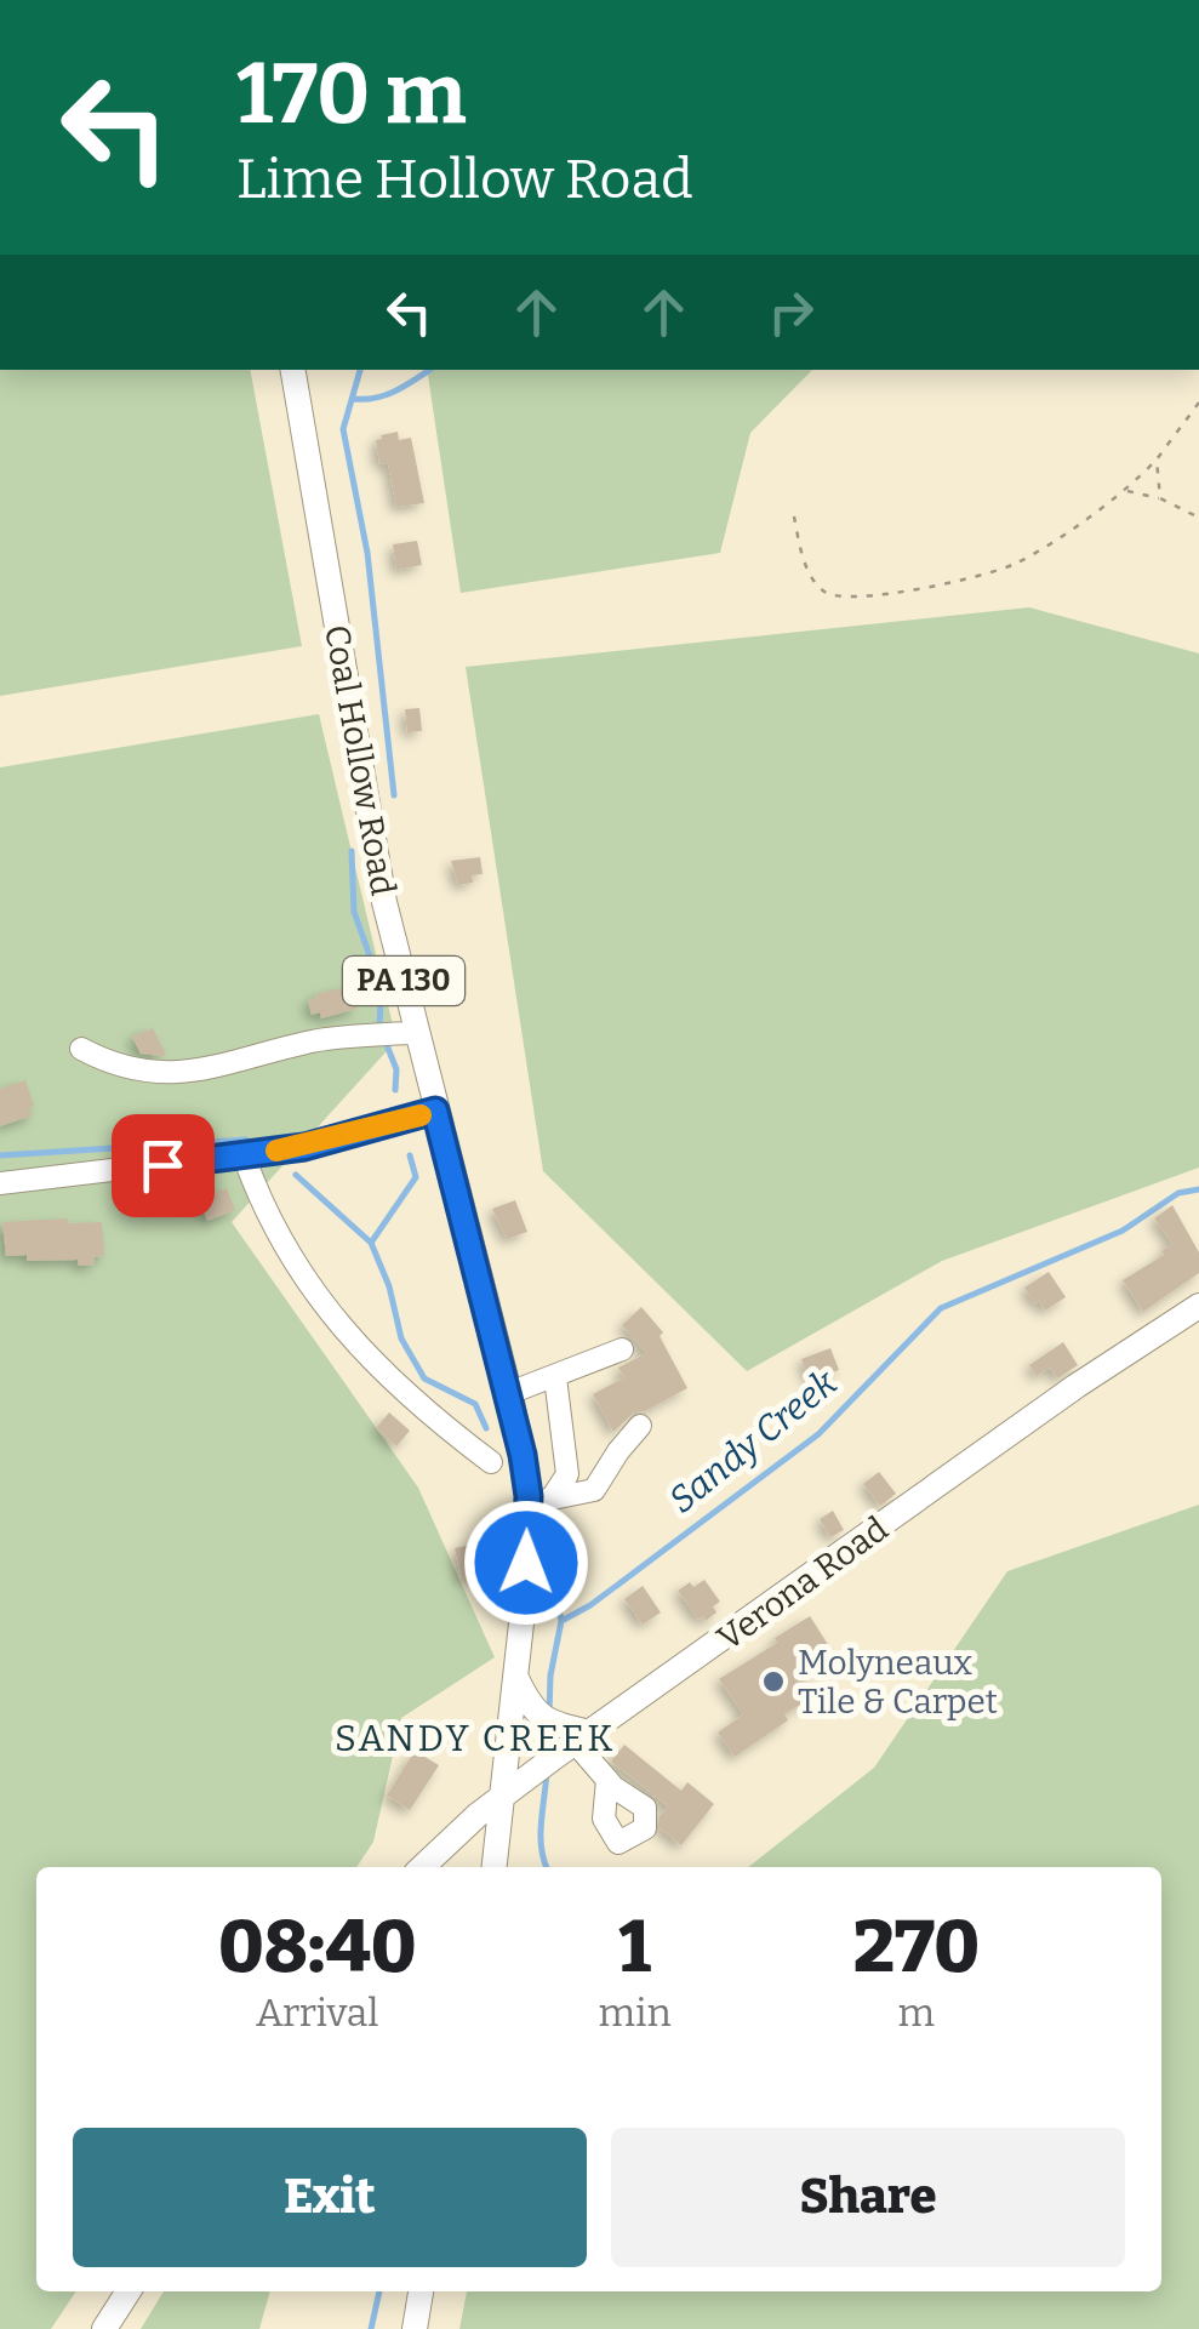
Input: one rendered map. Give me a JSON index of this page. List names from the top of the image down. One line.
{"streets":{"main road":["Coal Hollow Road","PA 130","Verona Road"]},"crossings":[["Coal Hollow Road","PA 130"],["Coal Hollow Road","Verona Road"],["PA 130","Verona Road"]],"districts":["SANDY CREEK"],"water":["Sandy Creek"],"places":["Molyneaux Tile & Carpet"],"page":{"turn":["170 m","Lime Hollow Road"],"eta":["08:40","Arrival","1","min","270","m"],"buttons":["Exit","Share"]}}
